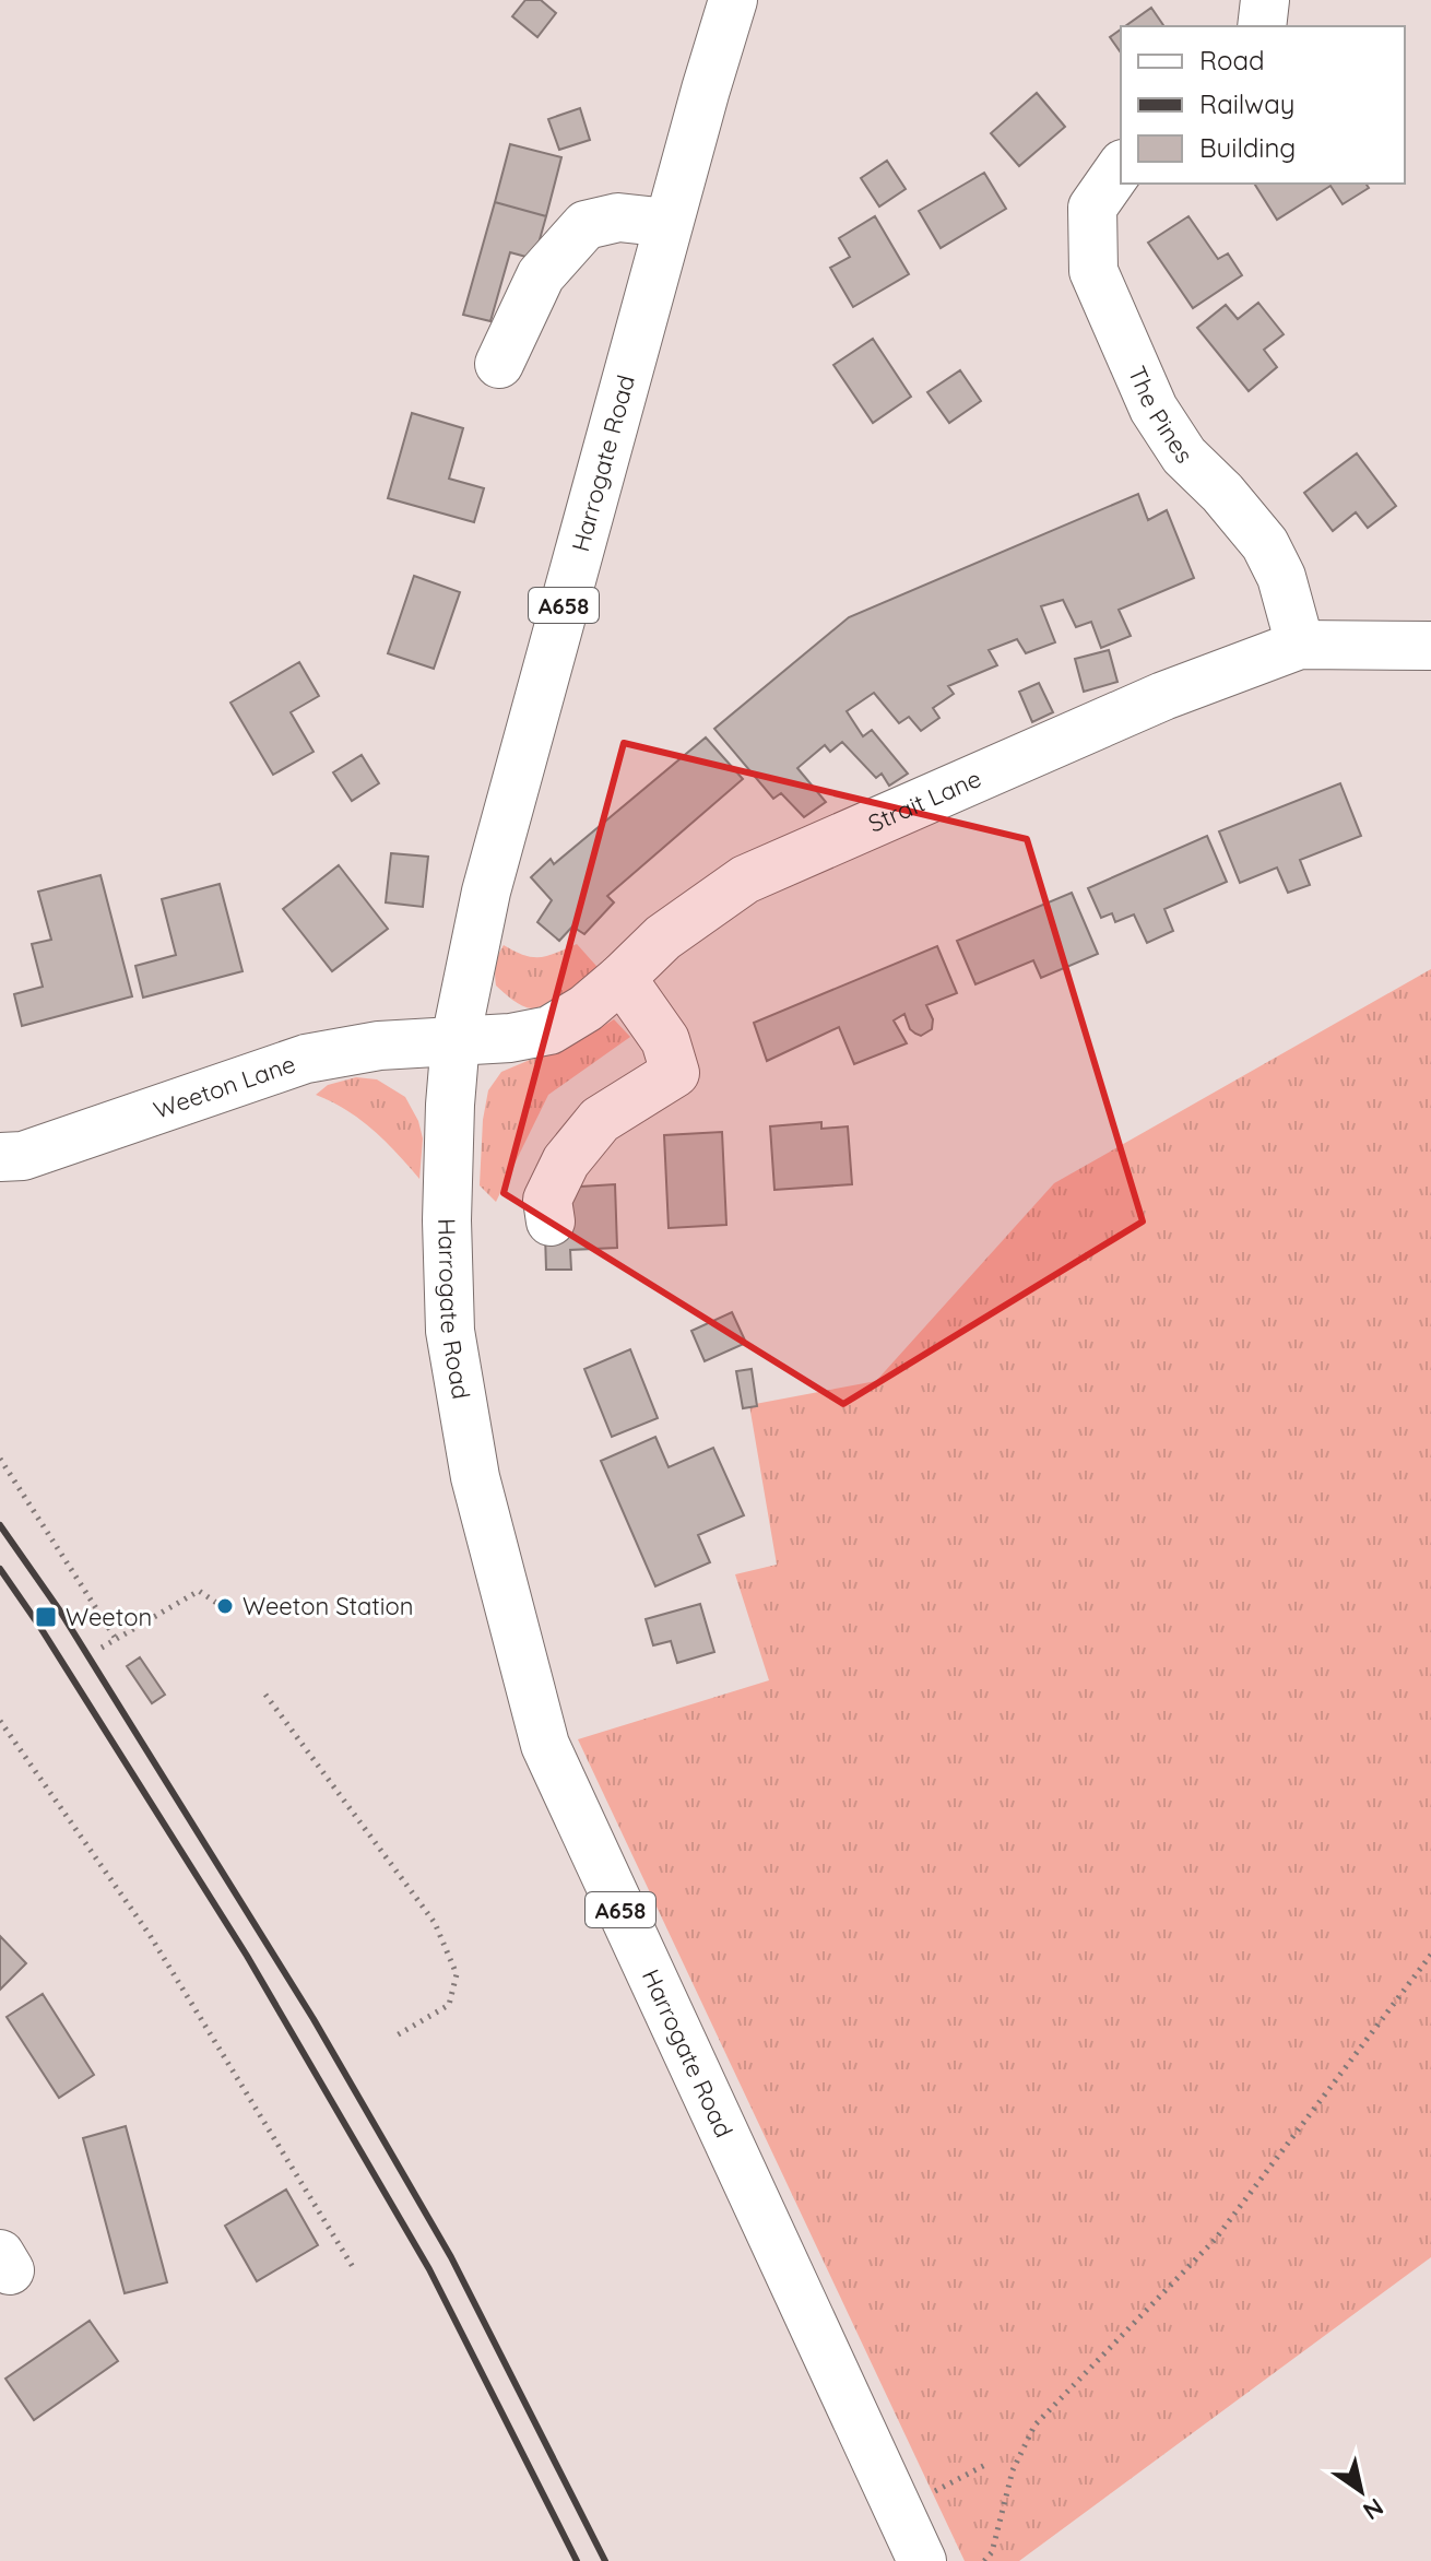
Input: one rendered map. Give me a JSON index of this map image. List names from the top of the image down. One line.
{"streets":{"main road":["The Pines","Harrogate Road","A658","Strait Lane","Weeton Lane"]},"crossings":[["The Pines","Strait Lane"],["Harrogate Road","Strait Lane"],["Harrogate Road","Weeton Lane"],["Strait Lane","Weeton Lane"]],"places":{"other":["Weeton Station"],"transit":["Weeton"]},"legend":["Road","Railway","Building"],"north":"bottom right"}
